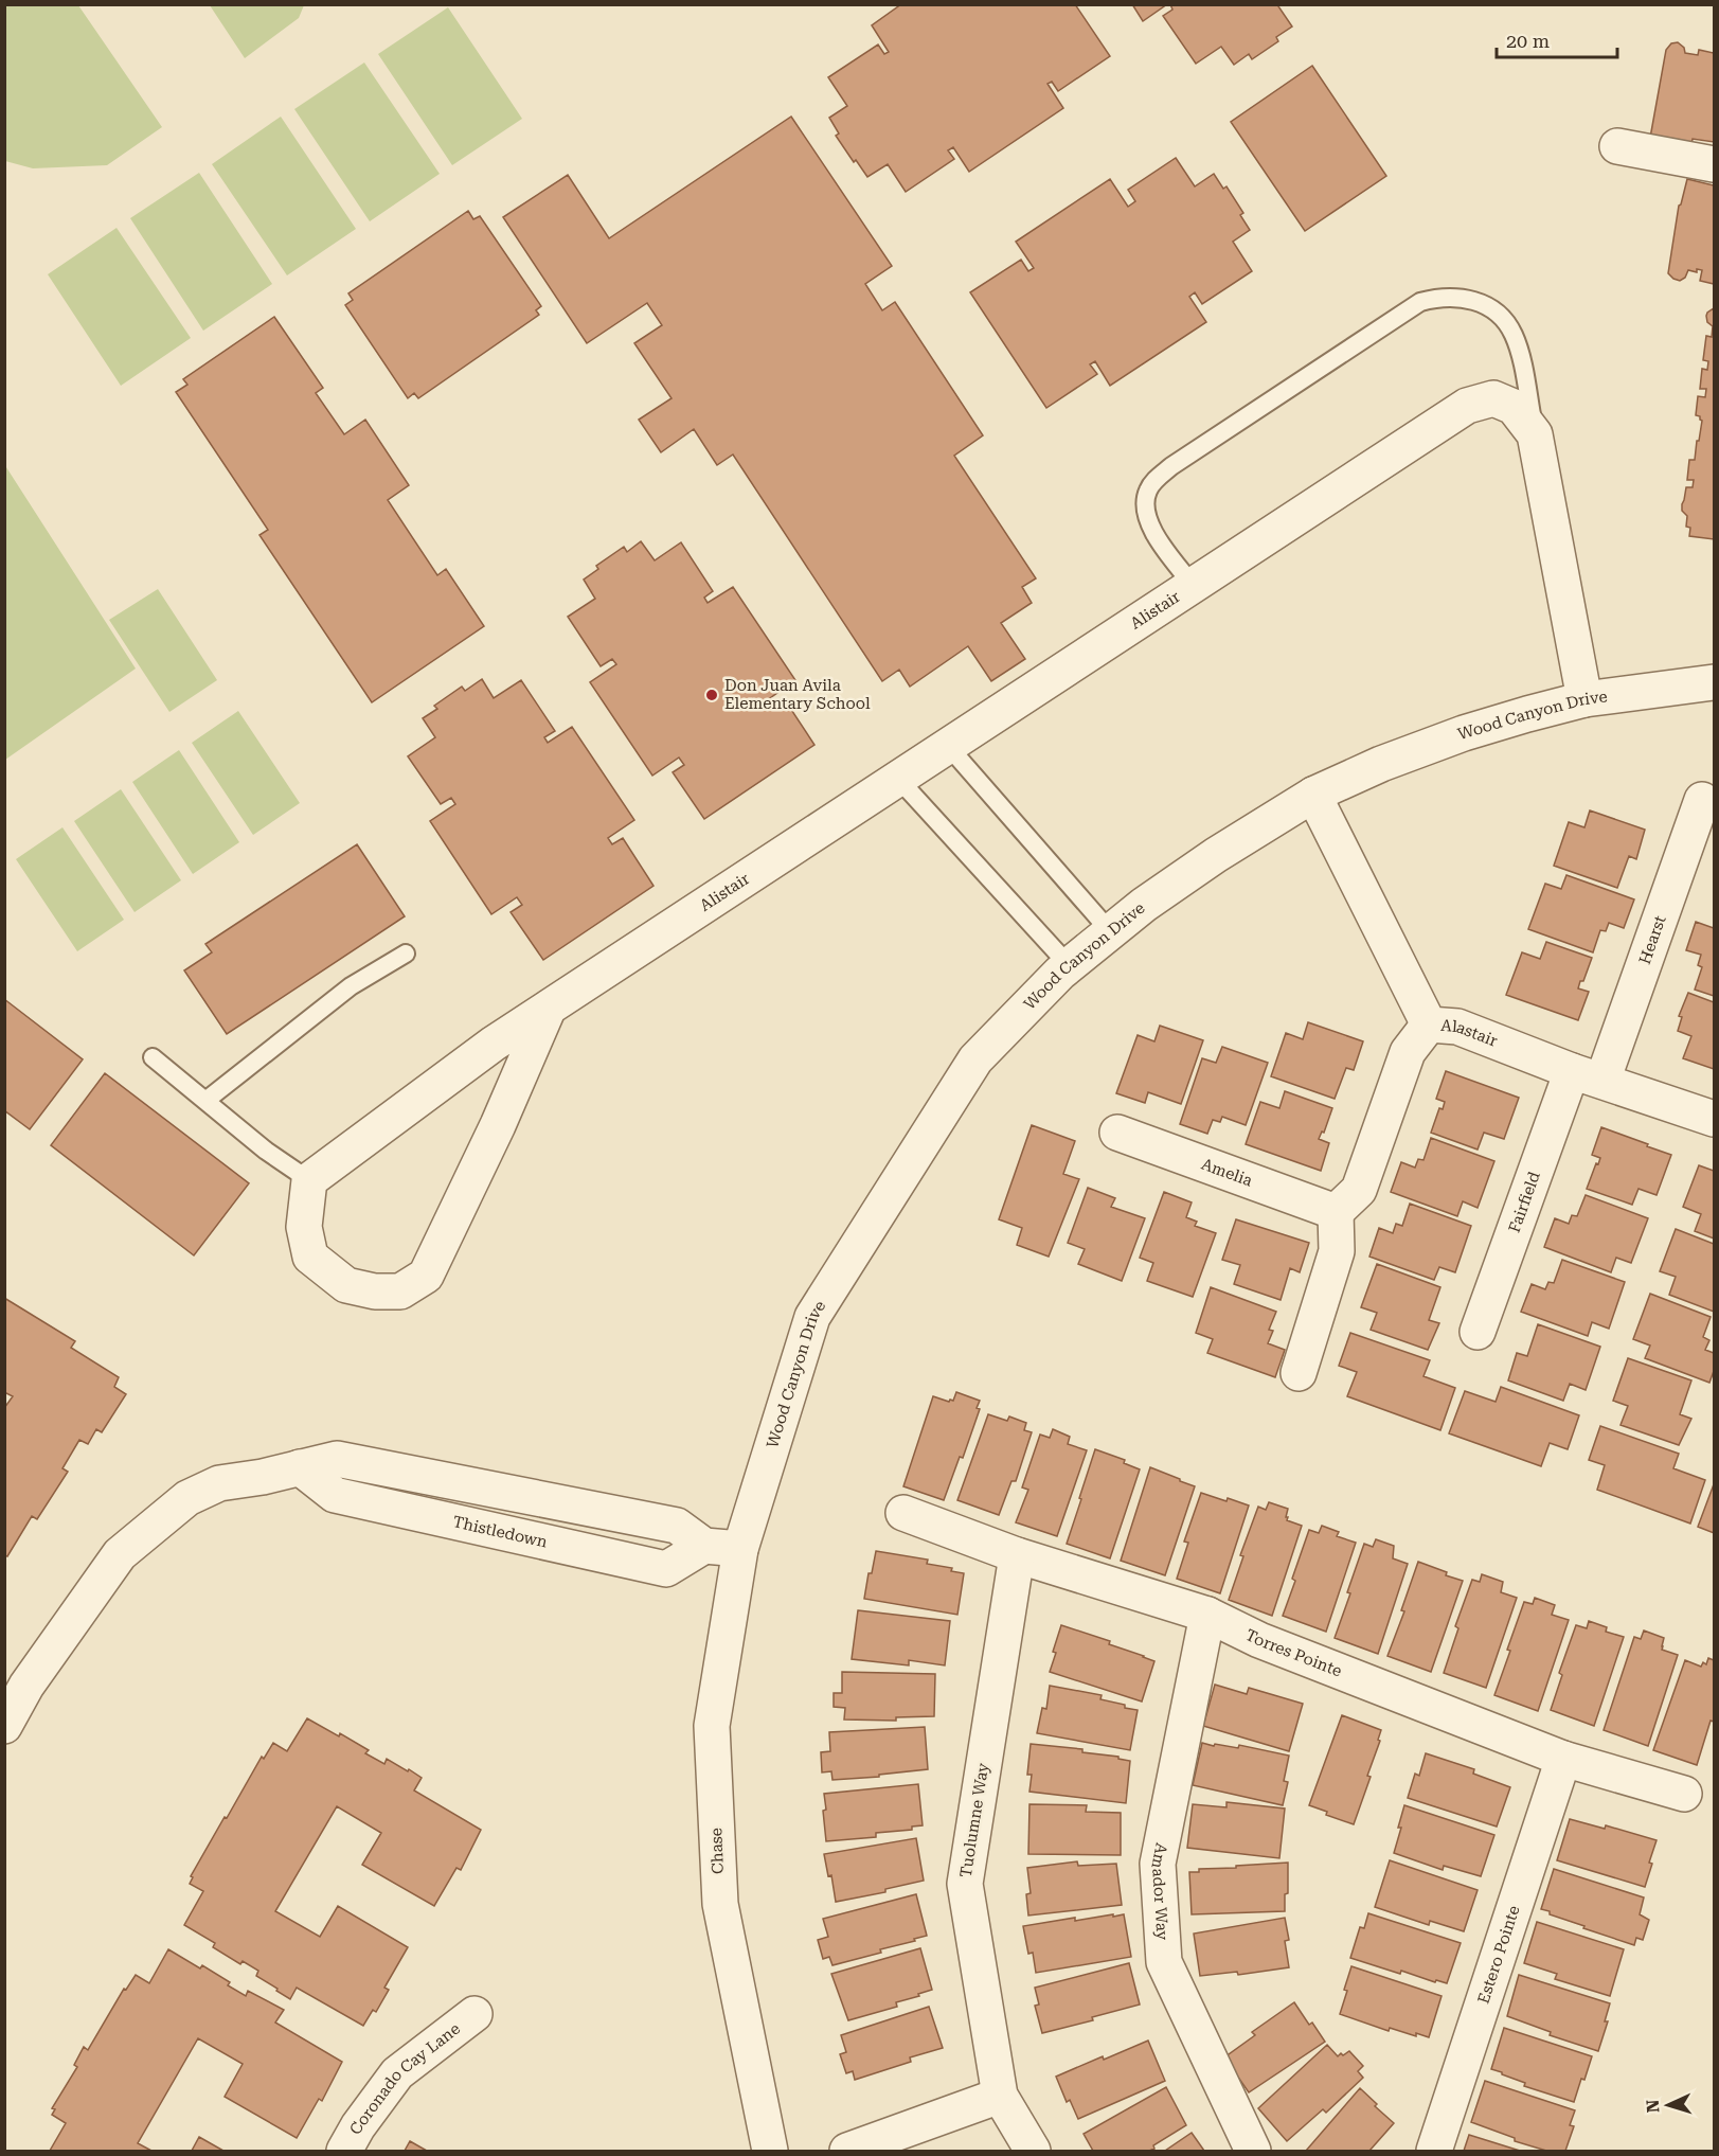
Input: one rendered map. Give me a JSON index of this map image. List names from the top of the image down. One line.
{"streets":{"street":["Alistair","Wood Canyon Drive","Hearst","Alastair","Amelia","Fairfield","Torres Pointe","Tuolumne Way","Chase","Amador Way","Estero Pointe","Coronado Cay Lane"]},"crossings":[["Alistair","Wood Canyon Drive"],["Wood Canyon Drive","Alastair"],["Wood Canyon Drive","Chase"],["Hearst","Alastair"],["Hearst","Fairfield"],["Alastair","Fairfield"],["Torres Pointe","Tuolumne Way"],["Torres Pointe","Amador Way"],["Torres Pointe","Estero Pointe"]],"places":["Don Juan Avila Elementary School"],"scale_bar":"20 m","north":"left"}
